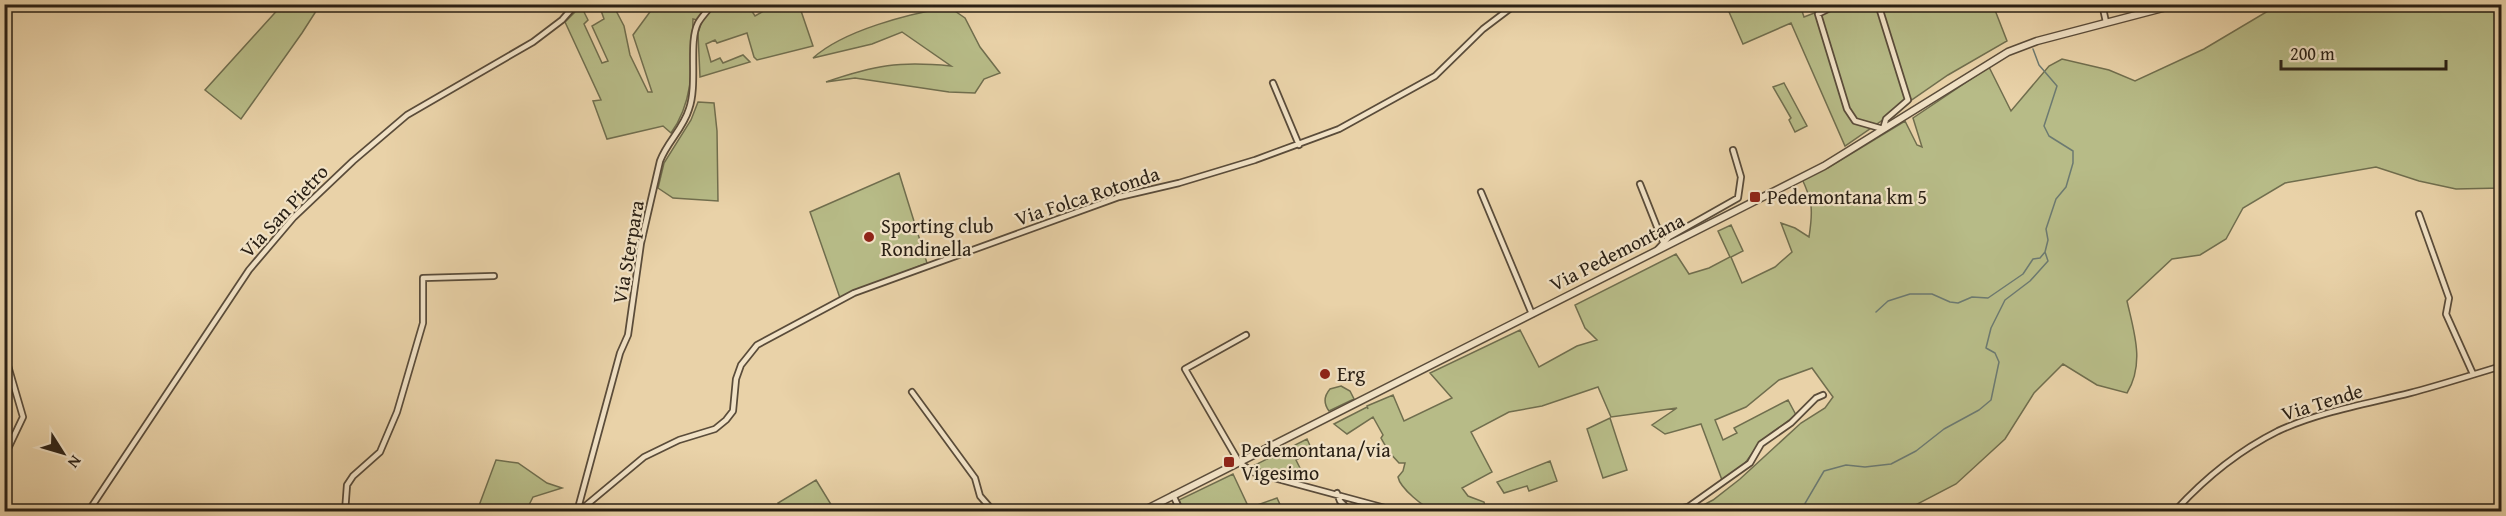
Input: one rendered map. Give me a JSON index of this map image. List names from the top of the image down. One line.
{"streets":{"street":["Via Folca Rotonda","Via San Pietro","Via Sterpara","Via Pedemontana","Via Tende"]},"crossings":[["Via Folca Rotonda","Via Sterpara"]],"places":{"transit":["Pedemontana km 5","Pedemontana/via Vigesimo"],"other":["Sporting club Rondinella","Erg"]},"scale_bar":"200 m","north":"bottom right"}
